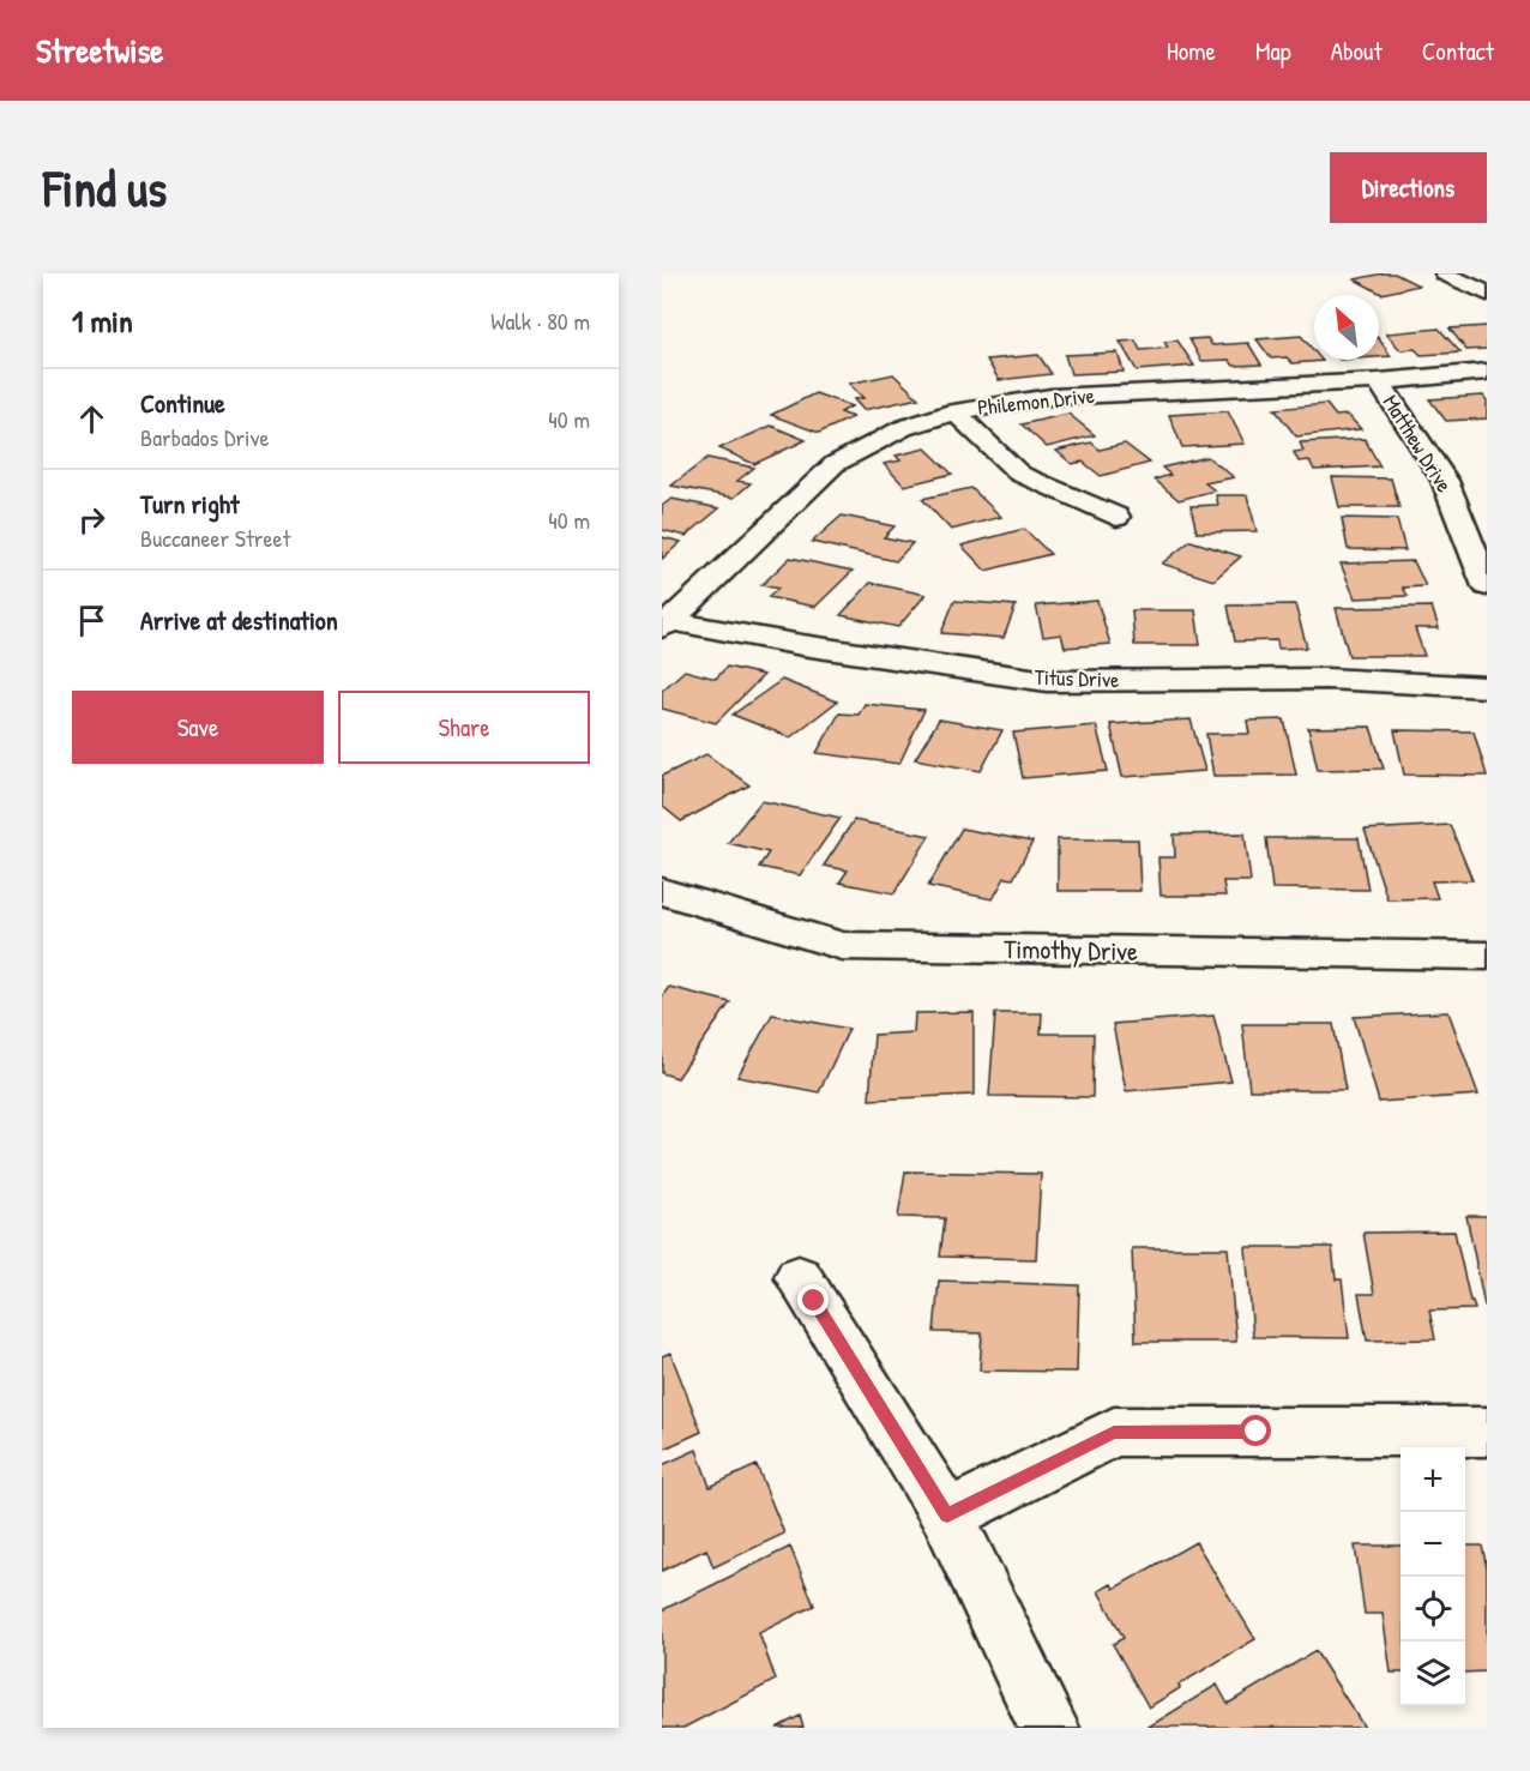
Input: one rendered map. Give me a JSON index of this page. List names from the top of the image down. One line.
{"streets":{"street":["Philemon Drive","Matthew Drive","Titus Drive","Timothy Drive"]},"crossings":[["Philemon Drive","Matthew Drive"],["Philemon Drive","Titus Drive"]],"north":"top left","page":{"header":"Streetwise","nav":["Home","Map","About","Contact"],"buttons":["Directions",["Save","Share"]],"title":"Find us","heading":["1 min","Walk · 80 m"],"list":[["Continue","Barbados Drive","40 m"],["Turn right","Buccaneer Street","40 m"],"Arrive at destination"],"map_buttons":["+","−"]}}
